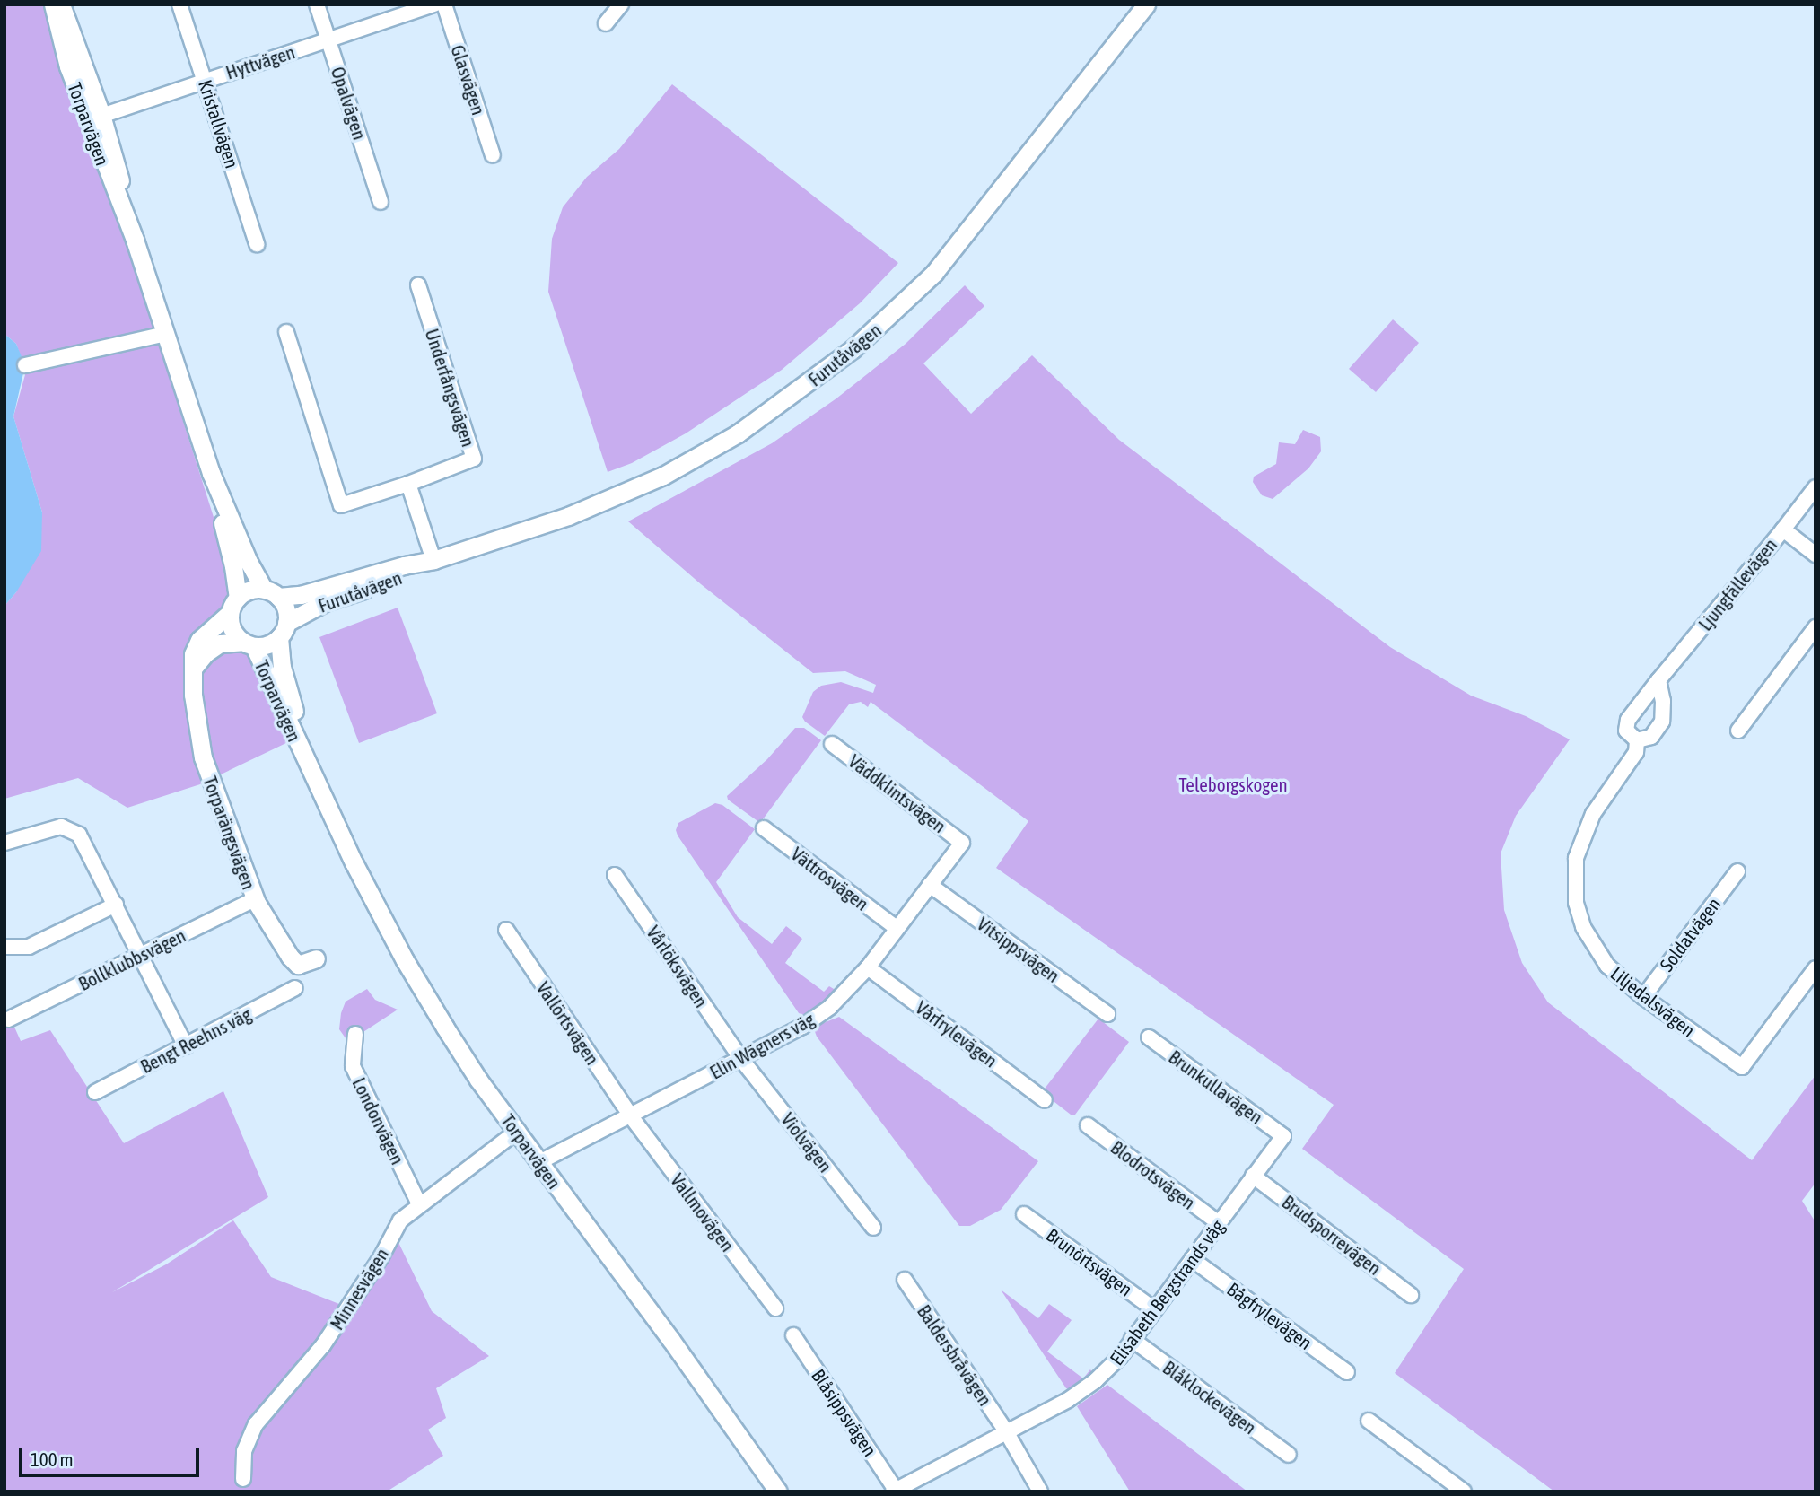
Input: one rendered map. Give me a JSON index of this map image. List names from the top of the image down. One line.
{"streets":{"street":["Hyttvägen","Glasvägen","Opalvägen","Torparvägen","Kristallvägen","Furutåvägen","Underfångsvägen","Ljungfällevägen","Väddklintsvägen","Torparängsvägen","Vättrosvägen","Soldatvägen","Vitsippsvägen","Bollklubbsvägen","Vårlöksvägen","Liljedalsvägen","Vallörtsvägen","Vårfrylevägen","Bengt Reehns väg","Elin Wägners väg","Brunkullavägen","Londonvägen","Violvägen","Blodrotsvägen","Vallmovägen","Brudsporrevägen","Brunörtsvägen","Minnesvägen","Elisabeth Bergstrands väg","Bågfrylevägen","Baldersbråvägen","Blåklockevägen","Blåsippsvägen"]},"crossings":[["Hyttvägen","Opalvägen"],["Hyttvägen","Torparvägen"],["Hyttvägen","Kristallvägen"],["Torparvägen","Furutåvägen"],["Torparvägen","Torparängsvägen"],["Torparvägen","Elin Wägners väg"],["Torparvägen","Minnesvägen"],["Furutåvägen","Torparängsvägen"],["Ljungfällevägen","Liljedalsvägen"],["Väddklintsvägen","Elin Wägners väg"],["Torparängsvägen","Bollklubbsvägen"],["Vättrosvägen","Elin Wägners väg"],["Soldatvägen","Liljedalsvägen"],["Vitsippsvägen","Elin Wägners väg"],["Vårlöksvägen","Elin Wägners väg"],["Vårlöksvägen","Violvägen"],["Vallörtsvägen","Elin Wägners väg"],["Vallörtsvägen","Vallmovägen"],["Vårfrylevägen","Elin Wägners väg"],["Elin Wägners väg","Violvägen"],["Elin Wägners väg","Vallmovägen"],["Brunkullavägen","Elisabeth Bergstrands väg"],["Londonvägen","Minnesvägen"],["Blodrotsvägen","Elisabeth Bergstrands väg"],["Brudsporrevägen","Elisabeth Bergstrands väg"],["Brunörtsvägen","Elisabeth Bergstrands väg"],["Elisabeth Bergstrands väg","Bågfrylevägen"],["Elisabeth Bergstrands väg","Baldersbråvägen"],["Elisabeth Bergstrands väg","Blåklockevägen"],["Elisabeth Bergstrands väg","Blåsippsvägen"]],"parks":["Teleborgskogen"],"scale_bar":"100 m"}
